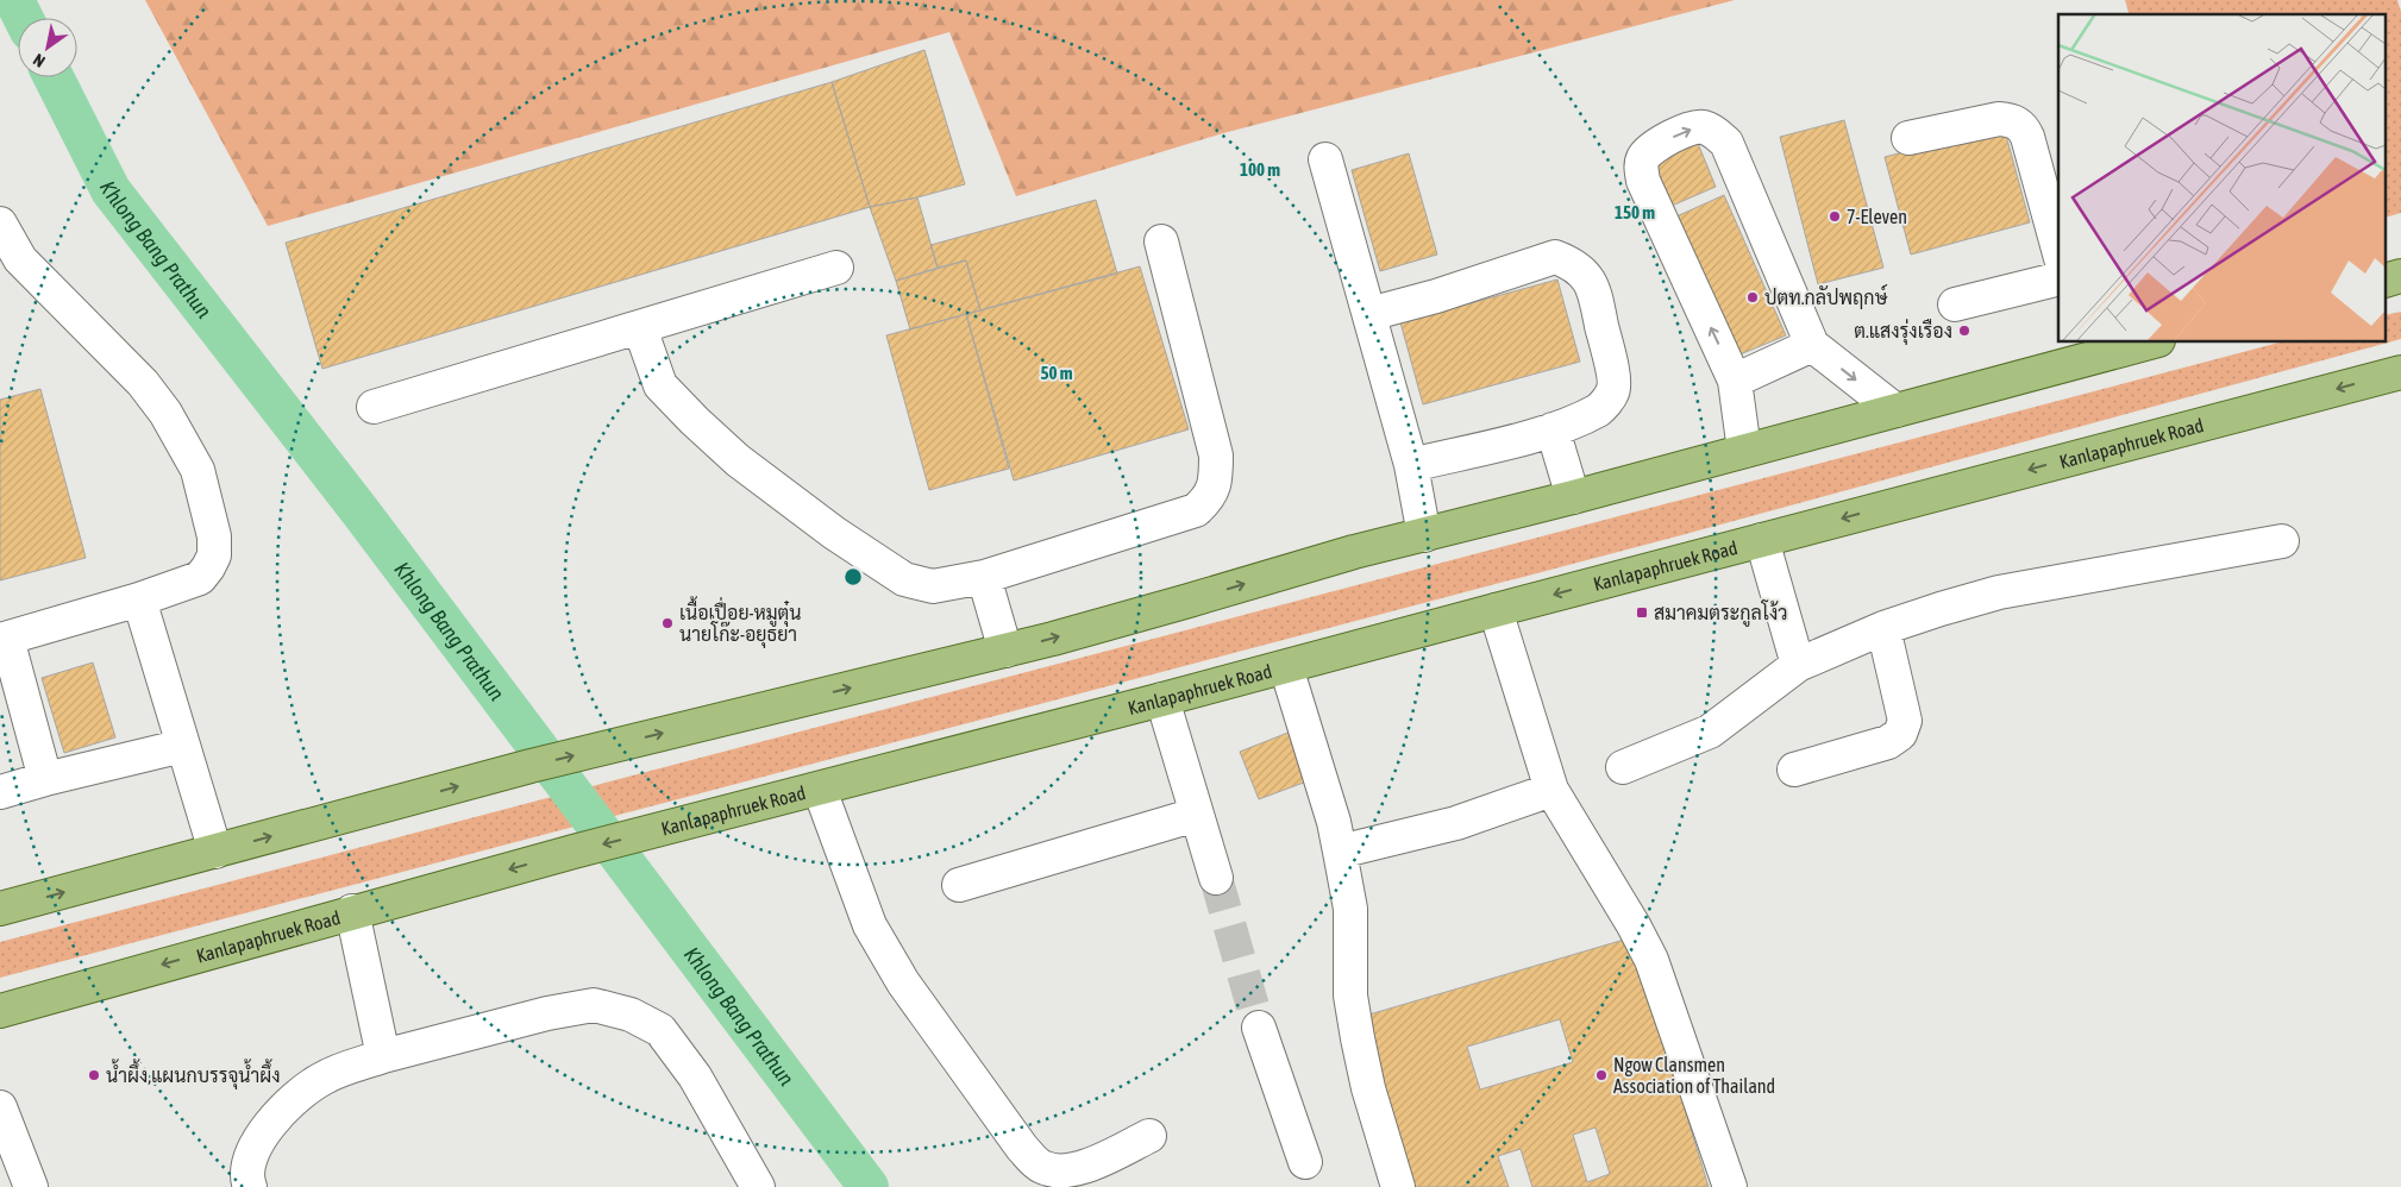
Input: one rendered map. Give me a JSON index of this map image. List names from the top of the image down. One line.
{"streets":{"main road":["Kanlapaphruek Road"]},"water":["Khlong Bang Prathun"],"places":{"other":["7-Eleven","ปตท.กลัปพฤกษ์","ต.แสงรุ่งเรือง","เนื้อเปื่อย-หมูตุ๋น นายโก๊ะ-อยุธยา","น้ำผึ้ง,แผนกบรรจุน้ำผึ้ง","Ngow Clansmen Association of Thailand"],"transit":["สมาคมตระกูลโง้ว"]},"north":"bottom left","rings":["100 m","150 m","50 m"]}
